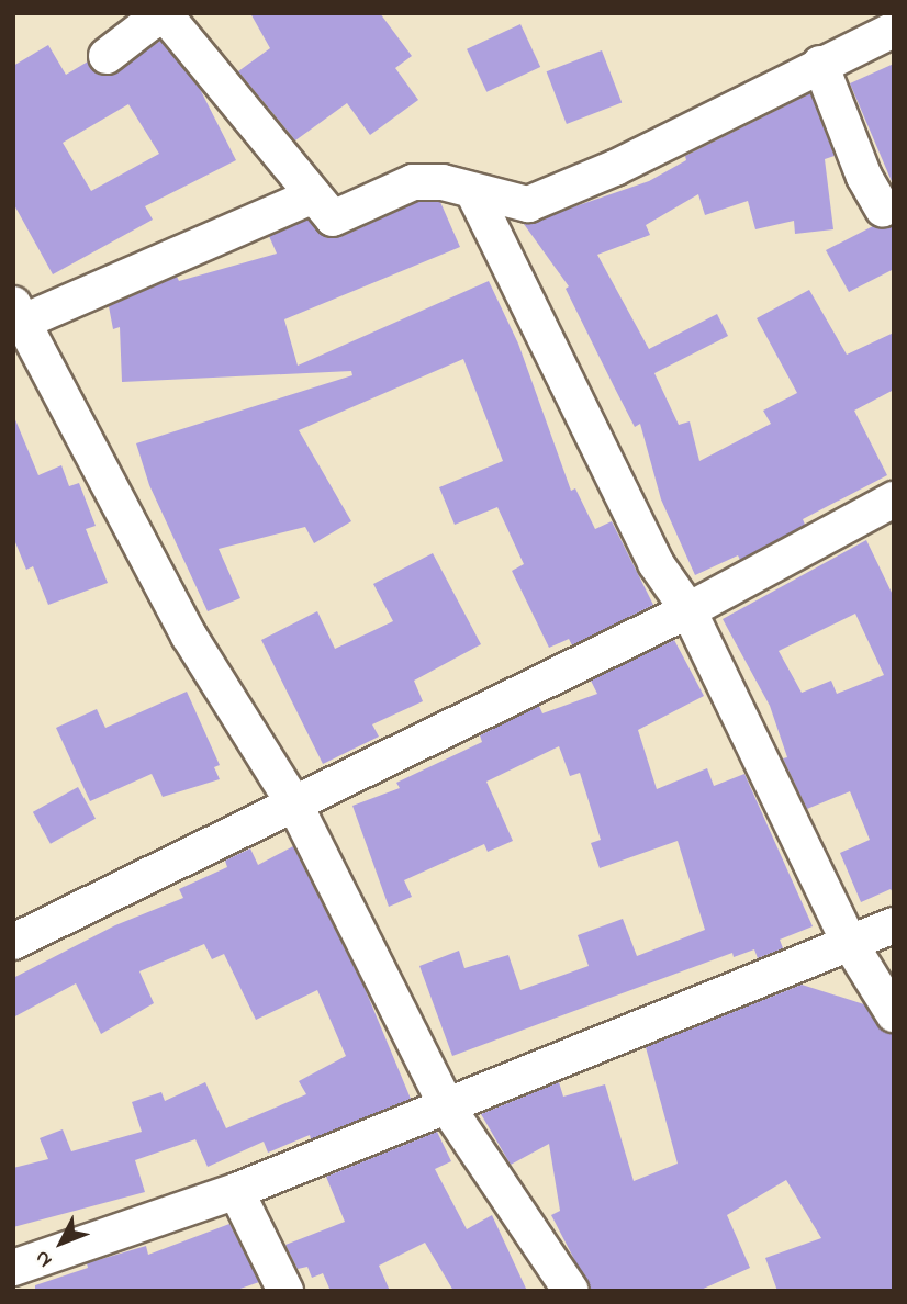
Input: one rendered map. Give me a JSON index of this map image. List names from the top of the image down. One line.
{"north":"bottom left"}
